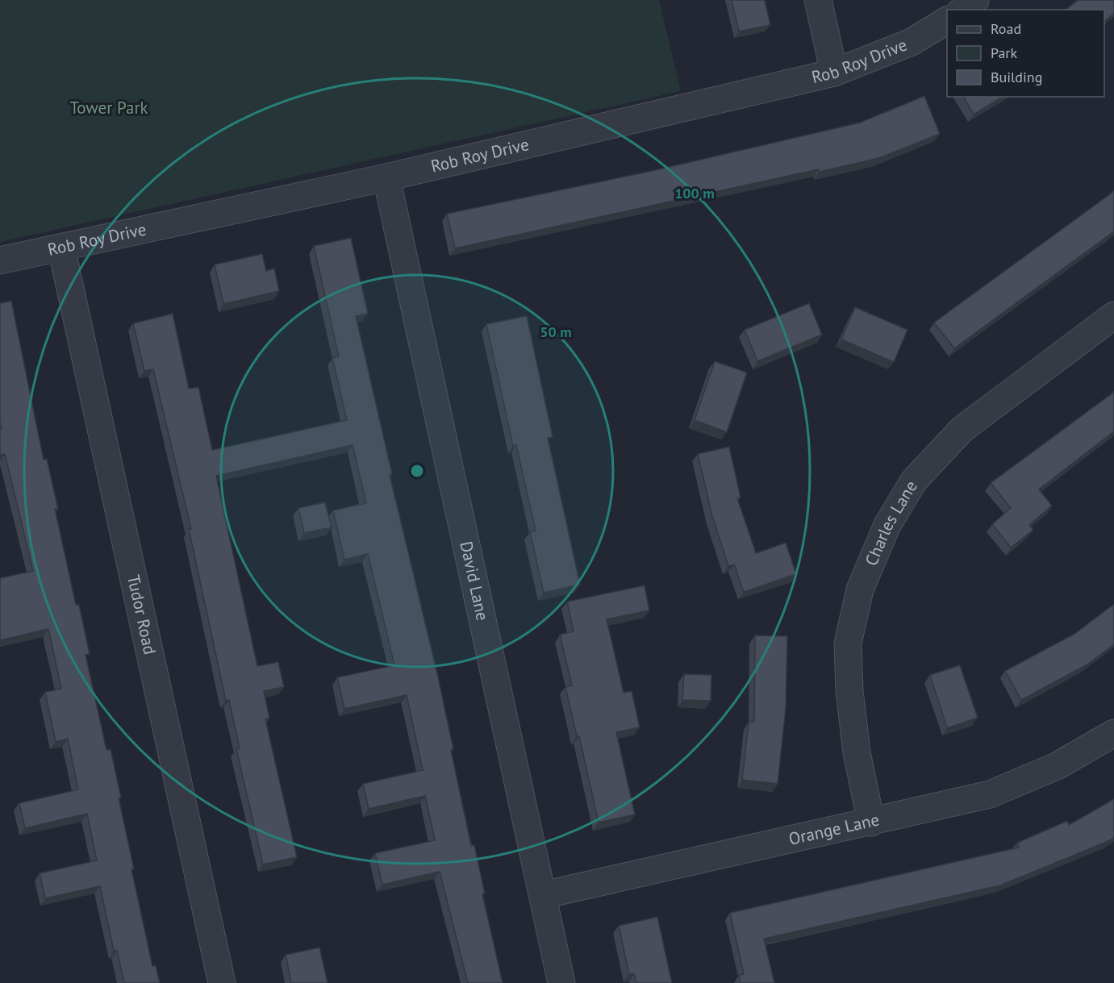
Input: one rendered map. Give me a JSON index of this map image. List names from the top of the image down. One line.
{"streets":{"street":["Rob Roy Drive","Charles Lane","David Lane","Tudor Road","Orange Lane"]},"crossings":[["Rob Roy Drive","David Lane"],["Rob Roy Drive","Tudor Road"],["Charles Lane","Orange Lane"],["David Lane","Orange Lane"]],"parks":["Tower Park"],"legend":["Road","Park","Building"],"rings":["100 m","50 m"]}
